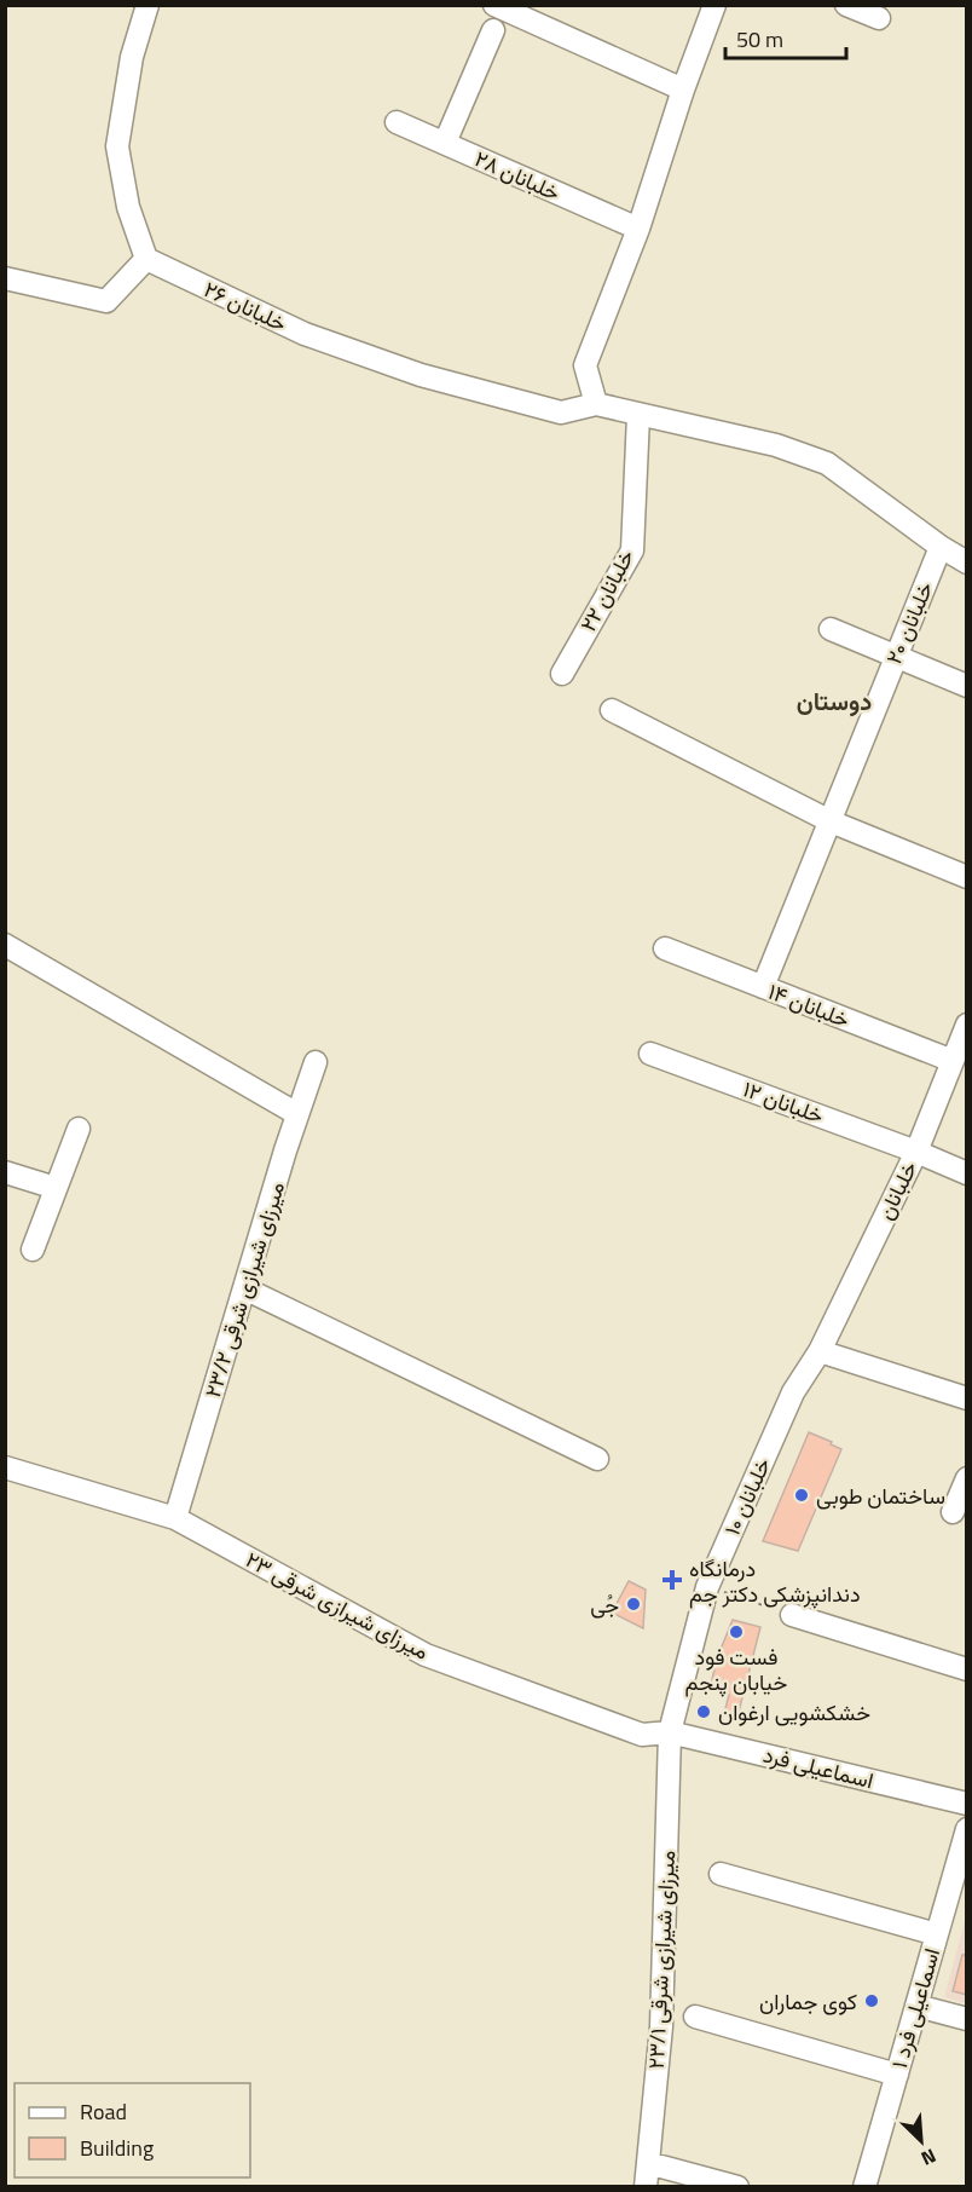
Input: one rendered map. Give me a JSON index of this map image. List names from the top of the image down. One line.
{"streets":{"street":["۲۸ خلبانان","۲۶ خلبانان","۲۲ خلبانان","۲۰ خلبانان","۱۴ خلبانان","۱۲ خلبانان","خلبانان","۲۳/۲ میرزای شیرازی شرقی","۱۰ خلبانان","۲۳ میرزای شیرازی شرقی","اسماعیلی فرد","۲۳/۱ میرزای شیرازی شرقی","۱ اسماعیلی فرد"]},"crossings":[["۲۰ خلبانان","۱۴ خلبانان"],["۱۴ خلبانان","خلبانان"],["۱۲ خلبانان","خلبانان"],["خلبانان","۱۰ خلبانان"],["۲۳/۲ میرزای شیرازی شرقی","۲۳ میرزای شیرازی شرقی"],["۱۰ خلبانان","۲۳ میرزای شیرازی شرقی"],["۱۰ خلبانان","اسماعیلی فرد"],["۱۰ خلبانان","۲۳/۱ میرزای شیرازی شرقی"],["۲۳ میرزای شیرازی شرقی","اسماعیلی فرد"],["۲۳ میرزای شیرازی شرقی","۲۳/۱ میرزای شیرازی شرقی"],["اسماعیلی فرد","۲۳/۱ میرزای شیرازی شرقی"]],"districts":["دوستان"],"places":{"other":["ساختمان طوبی","جُی","فست فود خیابان پنجم","خشکشویی ارغوان","کوی جماران"],"health":["درمانگاه دندانپزشکی دکتر جم"]},"legend":["Road","Building"],"scale_bar":"50 m","north":"bottom right"}
